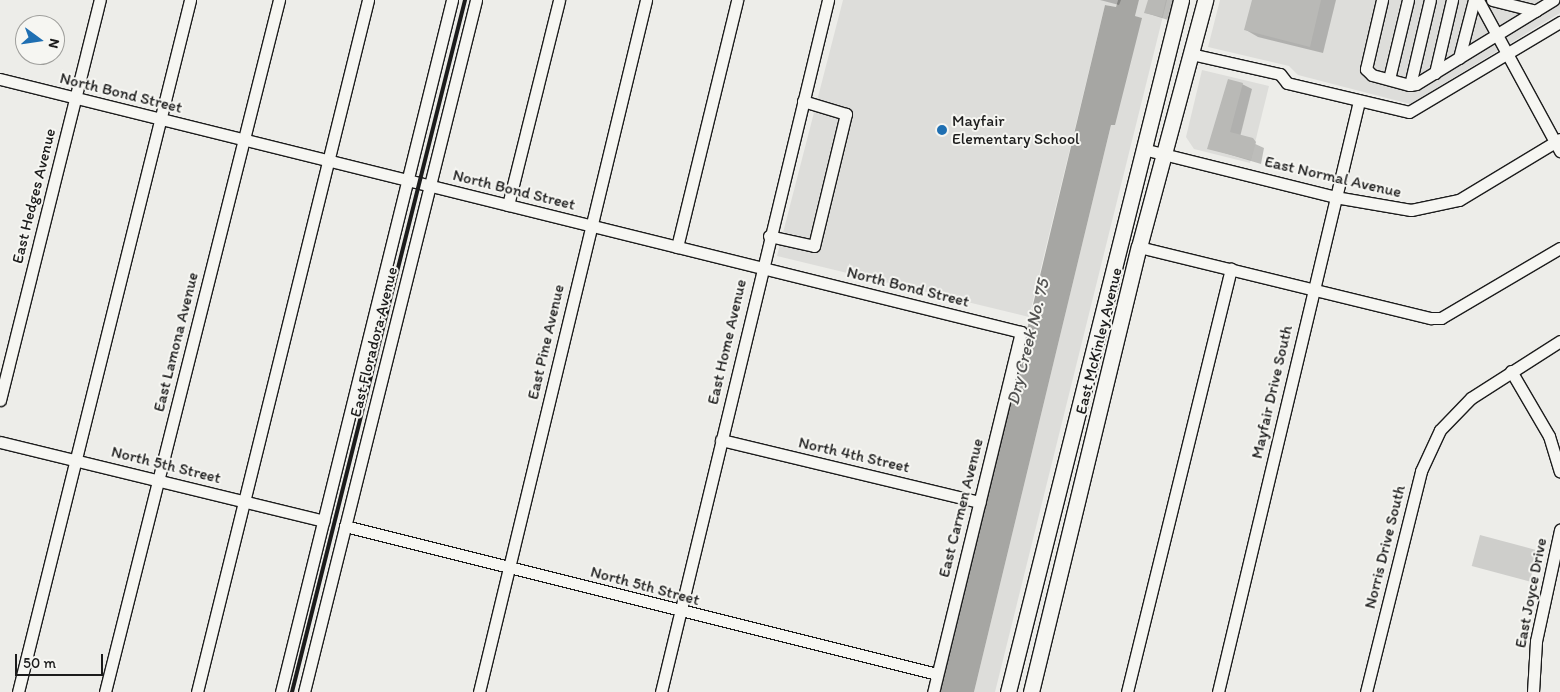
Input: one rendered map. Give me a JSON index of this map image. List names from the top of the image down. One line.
{"streets":{"main road":["East McKinley Avenue"],"street":["North Bond Street","East Normal Avenue","East Hedges Avenue","East Lamona Avenue","East Floradora Avenue","East Pine Avenue","East Home Avenue","Mayfair Drive South","North 4th Street","North 5th Street","East Carmen Avenue","Norris Drive South","East Joyce Drive"]},"crossings":[["North Bond Street","East Hedges Avenue"],["North Bond Street","East Lamona Avenue"],["North Bond Street","East Floradora Avenue"],["North Bond Street","East Pine Avenue"],["North Bond Street","East Home Avenue"],["North Bond Street","East Carmen Avenue"],["East Normal Avenue","East McKinley Avenue"],["East Normal Avenue","Mayfair Drive South"],["East Lamona Avenue","North 5th Street"],["East Floradora Avenue","North 5th Street"],["East Pine Avenue","North 5th Street"],["East Home Avenue","North 4th Street"],["East Home Avenue","North 5th Street"],["North 4th Street","East Carmen Avenue"],["North 5th Street","East Carmen Avenue"]],"water":["Dry Creek No. 75"],"places":["Mayfair Elementary School"],"scale_bar":"50 m","north":"right"}
